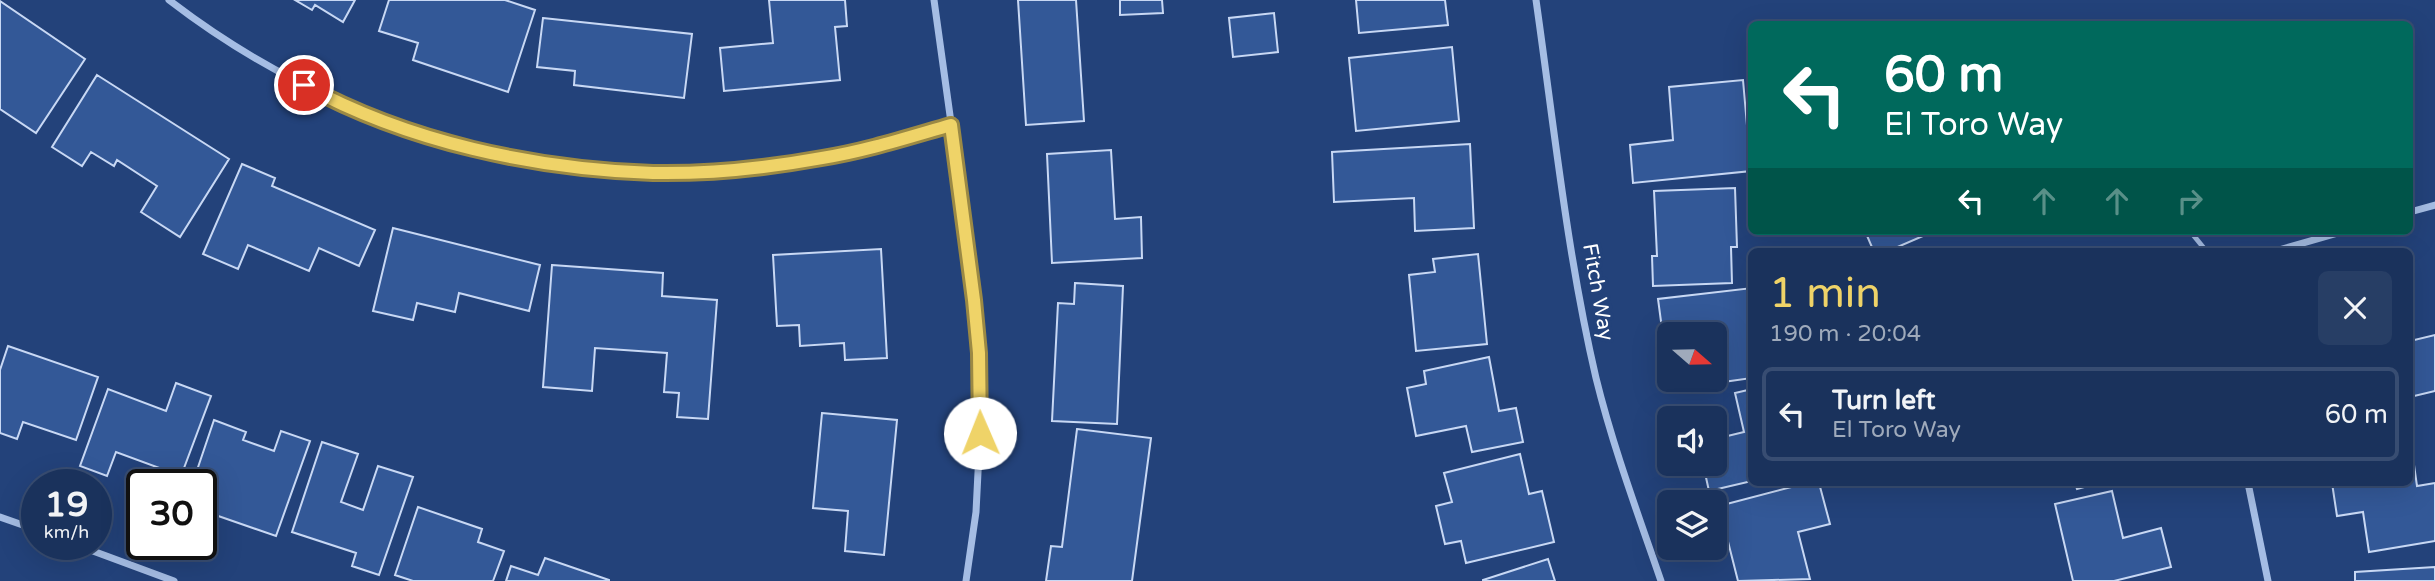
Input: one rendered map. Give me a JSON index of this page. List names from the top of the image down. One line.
{"streets":{"street":["Fitch Way"]},"north":"right","page":{"turn":["60 m","El Toro Way"],"heading":["1 min","190 m · 20:04"],"list":[{"name":"Turn left","note":"El Toro Way","value":"60 m"}],"speed":"19 km/h","limit":"30"}}
